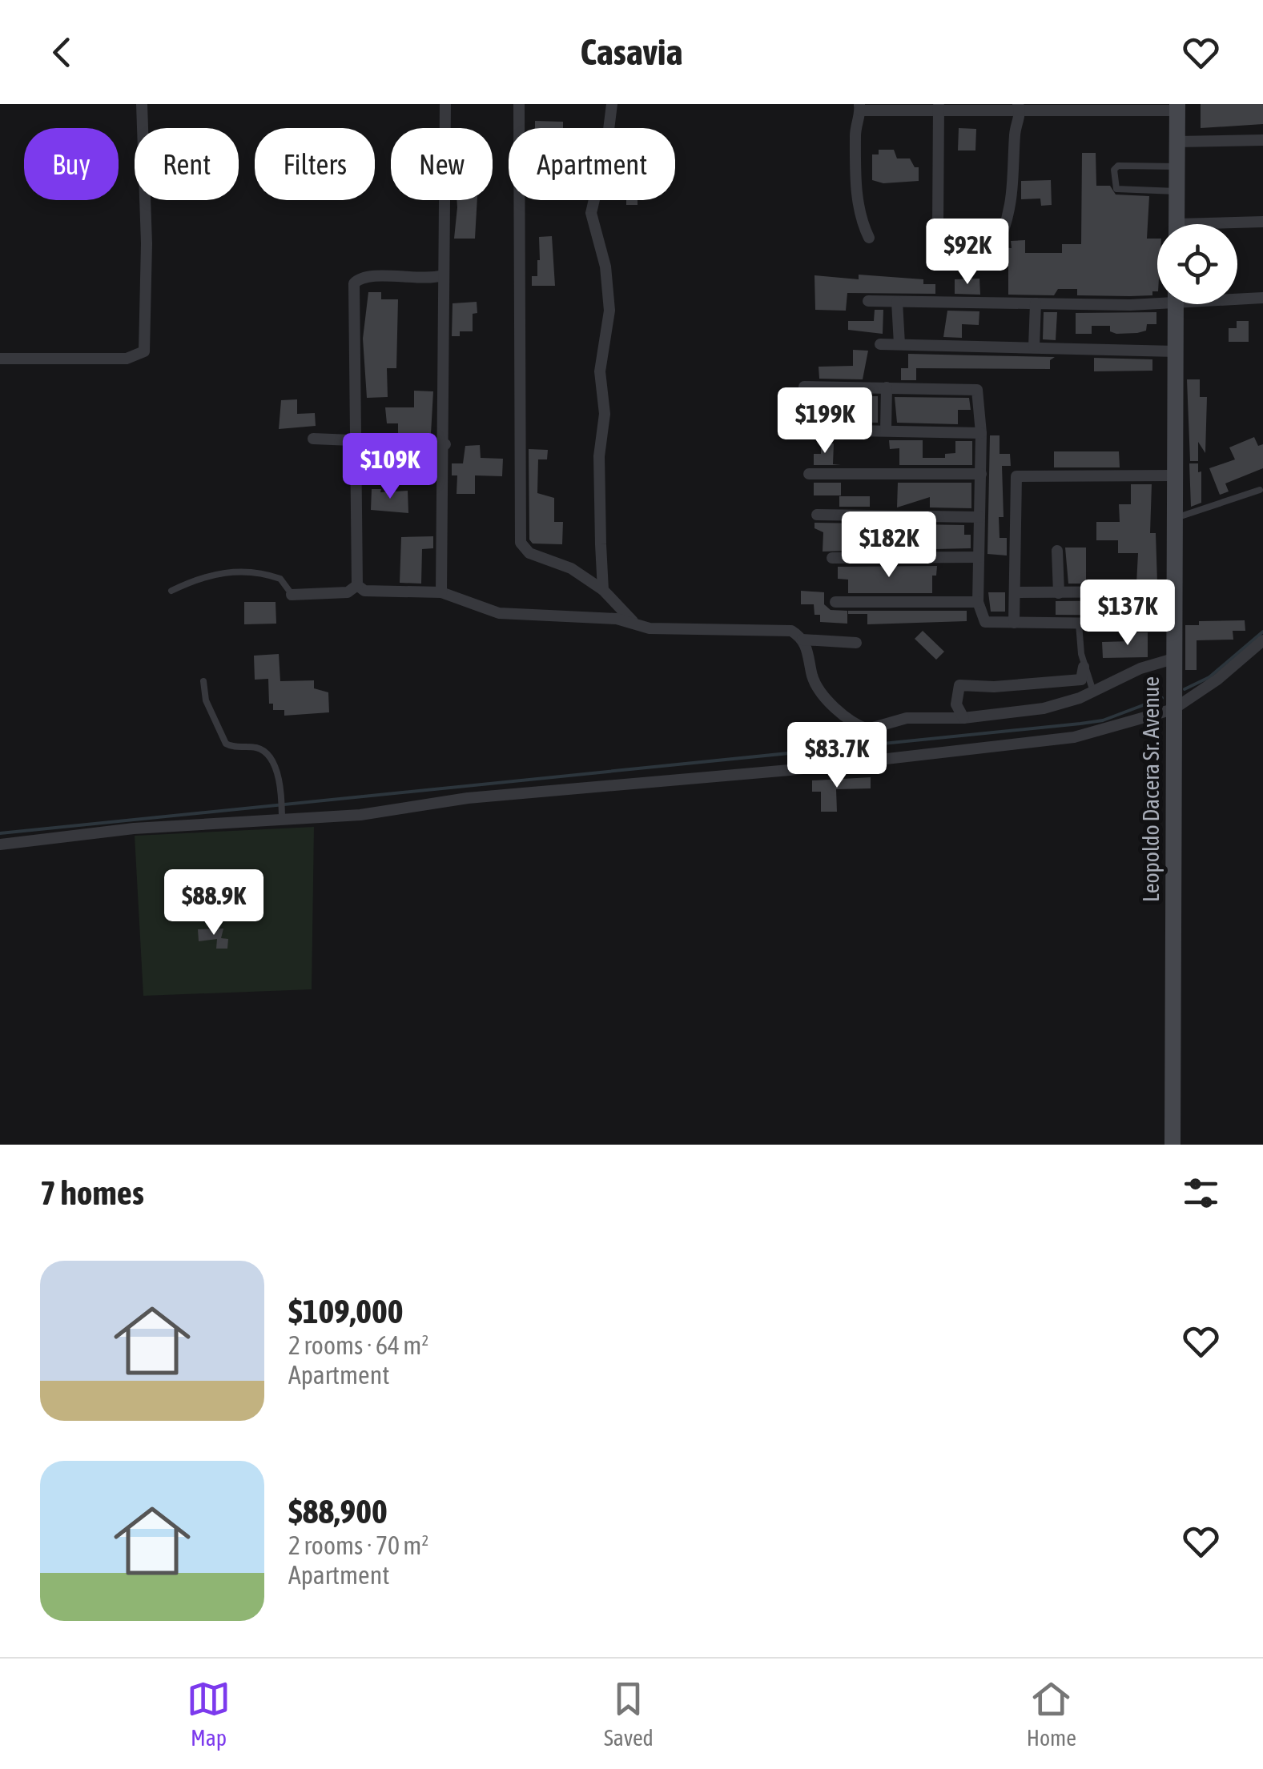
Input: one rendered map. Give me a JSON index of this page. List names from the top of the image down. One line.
{"streets":{"main road":["Leopoldo Dacera Sr. Avenue"]},"page":{"header":"Casavia","chip":["Buy","Rent","Filters","New","Apartment"],"price":["$92K","$199K","$109K","$182K","$137K","$83.7K","$88.9K"],"heading":"7 homes","list":[{"name":"$109,000","note":"2 rooms · 64 m² · Apartment"},{"name":"$88,900","note":"2 rooms · 70 m² · Apartment"}],"tabs":["Map","Saved","Home"]}}
